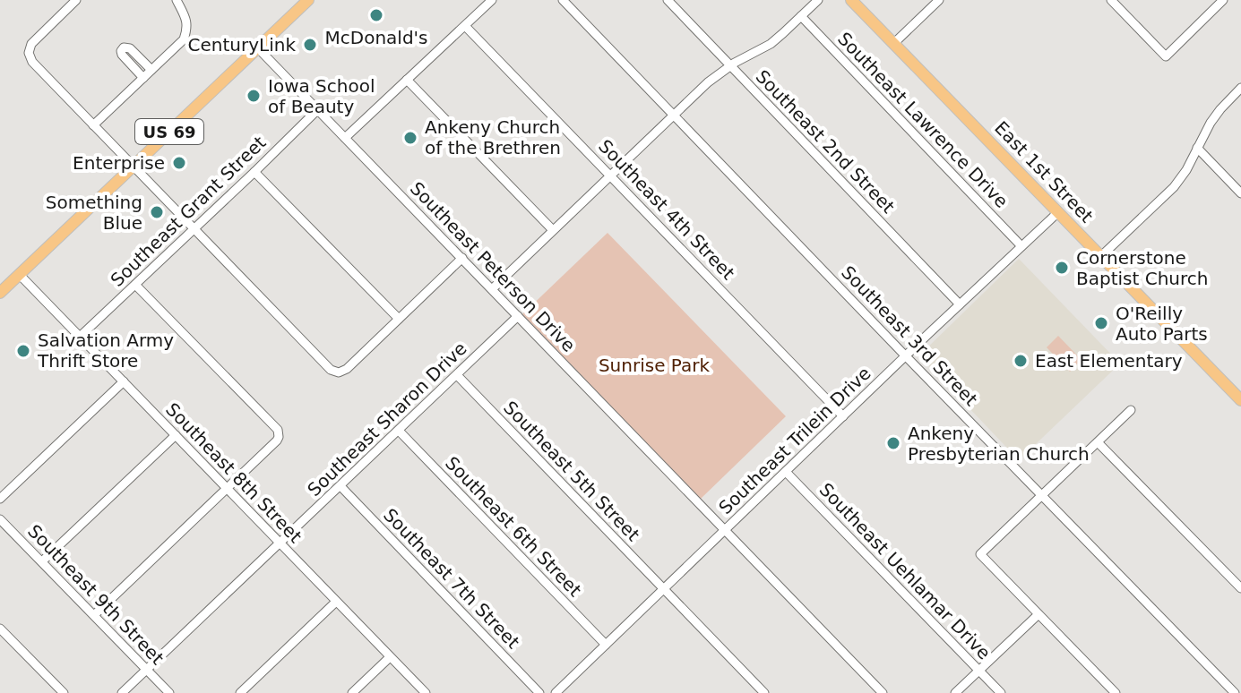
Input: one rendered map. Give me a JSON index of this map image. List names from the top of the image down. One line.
{"streets":{"main road":["US 69","East 1st Street"],"street":["Southeast Lawrence Drive","Southeast 2nd Street","Southeast 4th Street","Southeast Grant Street","Southeast Peterson Drive","Southeast 3rd Street","Southeast Sharon Drive","Southeast Trilein Drive","Southeast 5th Street","Southeast 8th Street","Southeast 6th Street","Southeast Uehlamar Drive","Southeast 7th Street","Southeast 9th Street"]},"crossings":[["Southeast Lawrence Drive","Southeast Trilein Drive"],["US 69","Southeast Peterson Drive"],["US 69","Southeast 8th Street"],["Southeast 2nd Street","Southeast Trilein Drive"],["East 1st Street","Southeast Trilein Drive"],["Southeast 4th Street","Southeast Trilein Drive"],["Southeast Grant Street","Southeast Peterson Drive"],["Southeast Grant Street","Southeast 8th Street"],["Southeast Peterson Drive","Southeast Sharon Drive"],["Southeast Peterson Drive","Southeast Trilein Drive"],["Southeast 3rd Street","Southeast Trilein Drive"],["Southeast Sharon Drive","Southeast 5th Street"],["Southeast Sharon Drive","Southeast 8th Street"],["Southeast Sharon Drive","Southeast 6th Street"],["Southeast Sharon Drive","Southeast 7th Street"],["Southeast Sharon Drive","Southeast 9th Street"],["Southeast Trilein Drive","Southeast 5th Street"],["Southeast Trilein Drive","Southeast 6th Street"],["Southeast Trilein Drive","Southeast Uehlamar Drive"]],"parks":["Sunrise Park"],"places":["McDonald's","CenturyLink","Iowa School of Beauty","Ankeny Church of the Brethren","Enterprise","Something Blue","Cornerstone Baptist Church","O'Reilly Auto Parts","Salvation Army Thrift Store","East Elementary","Ankeny Presbyterian Church"]}
